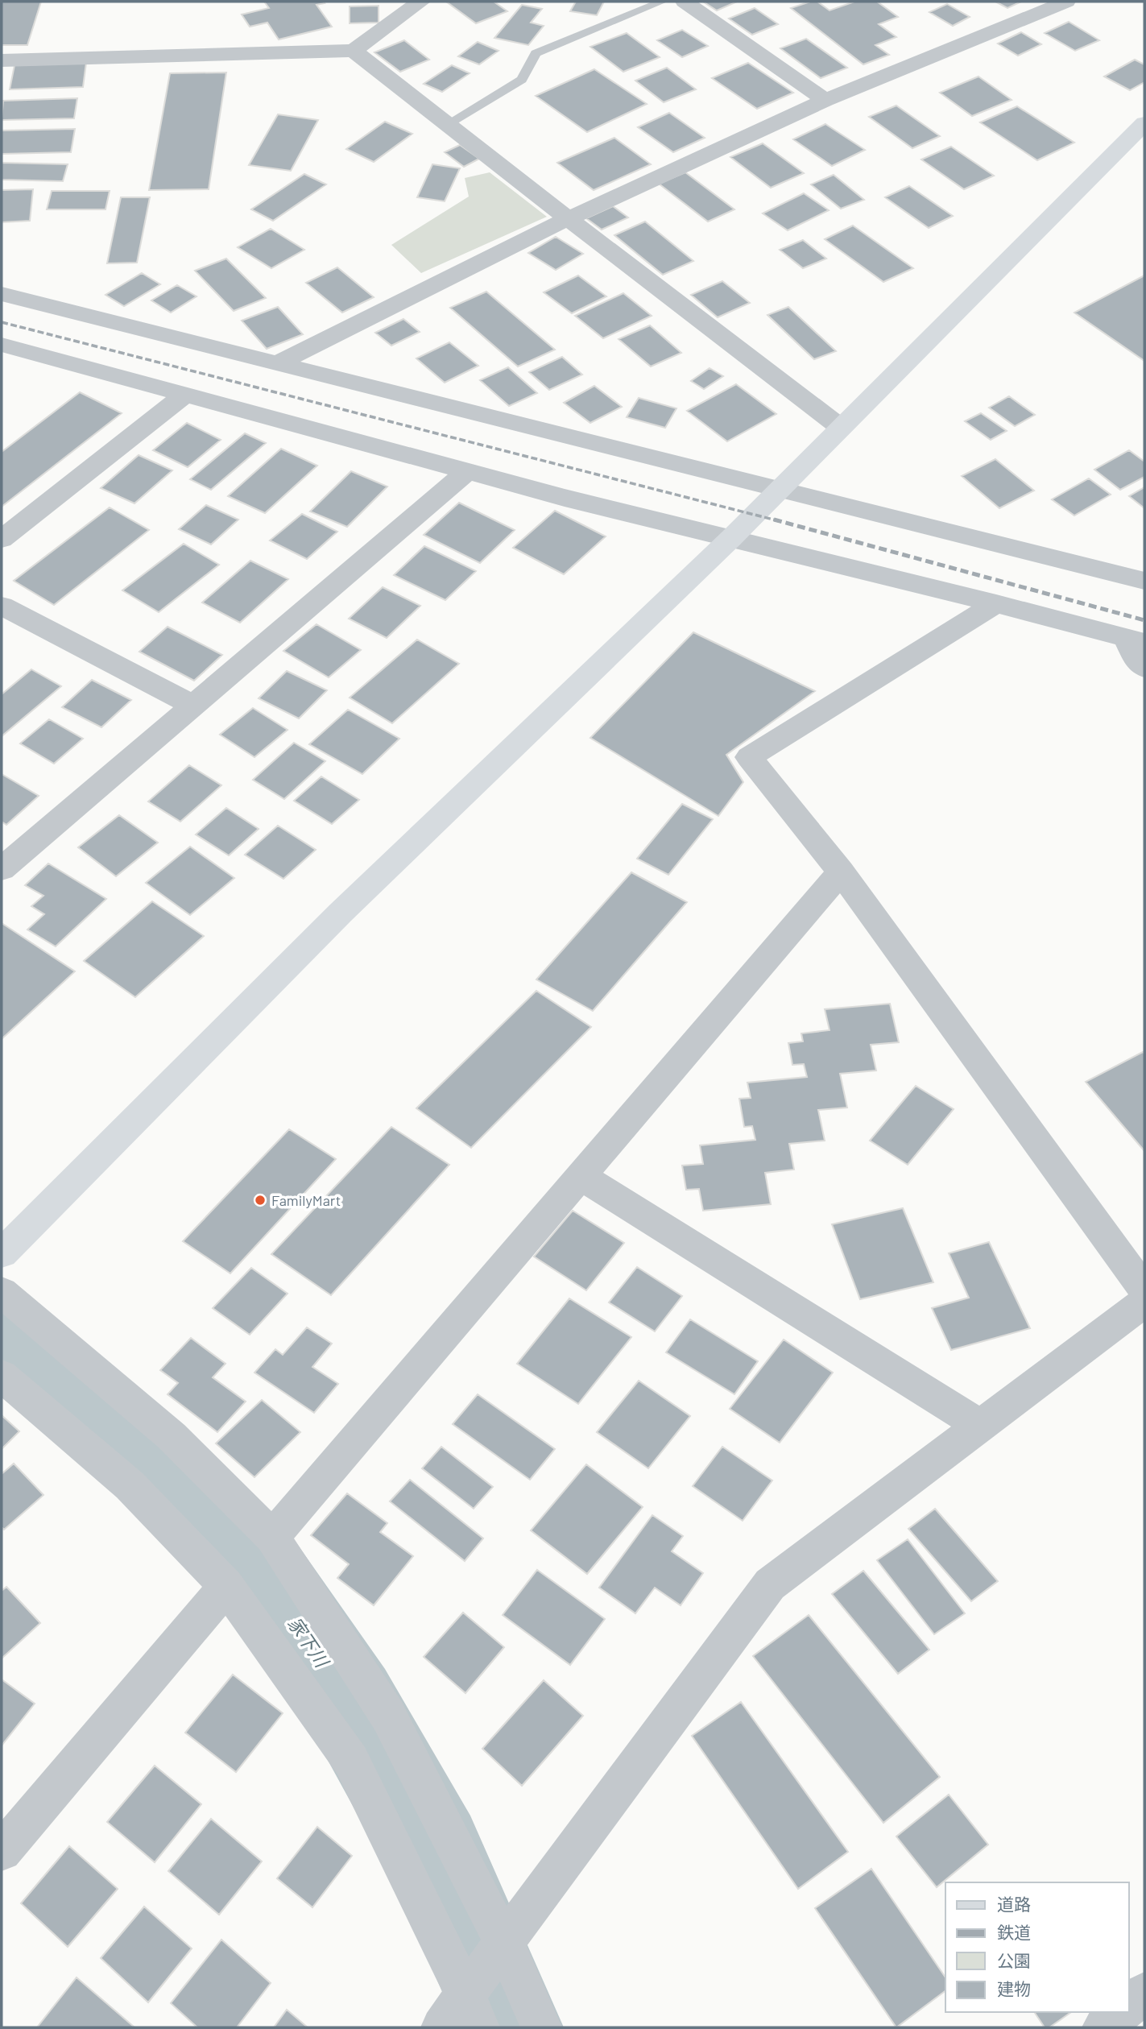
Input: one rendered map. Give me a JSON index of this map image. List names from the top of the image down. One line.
{"water":["家下川"],"places":["FamilyMart"],"legend":["道路","鉄道","公園","建物"]}
